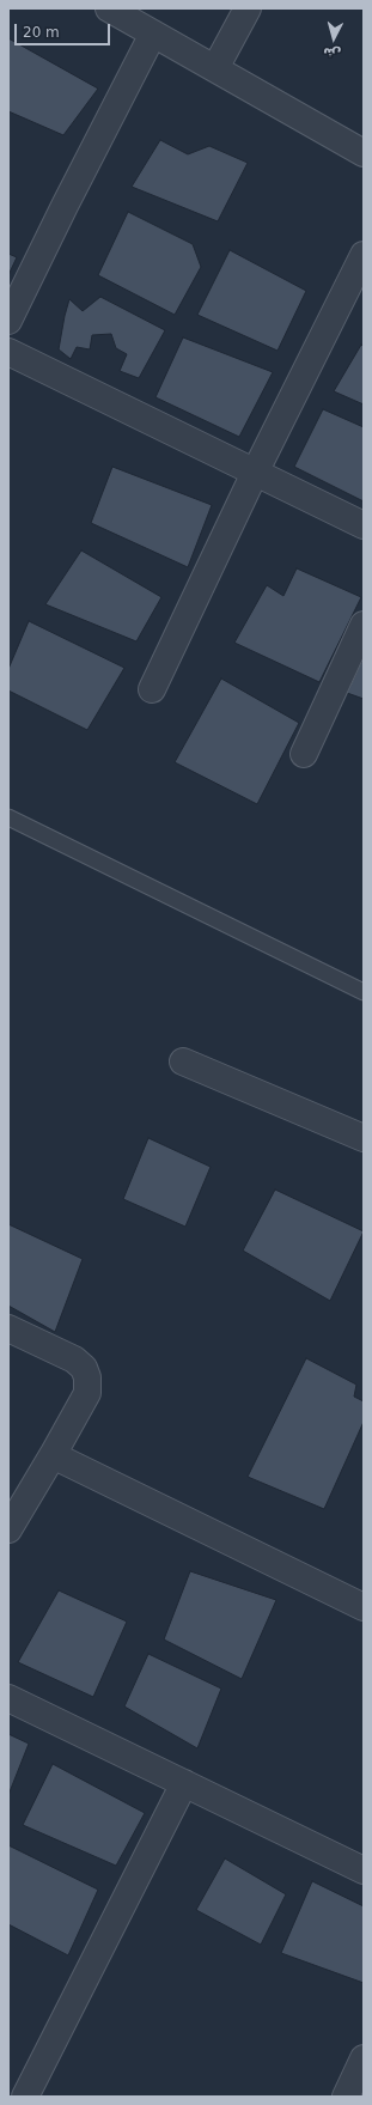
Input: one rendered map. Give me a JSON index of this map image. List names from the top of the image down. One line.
{"scale_bar":"20 m","north":"bottom"}
